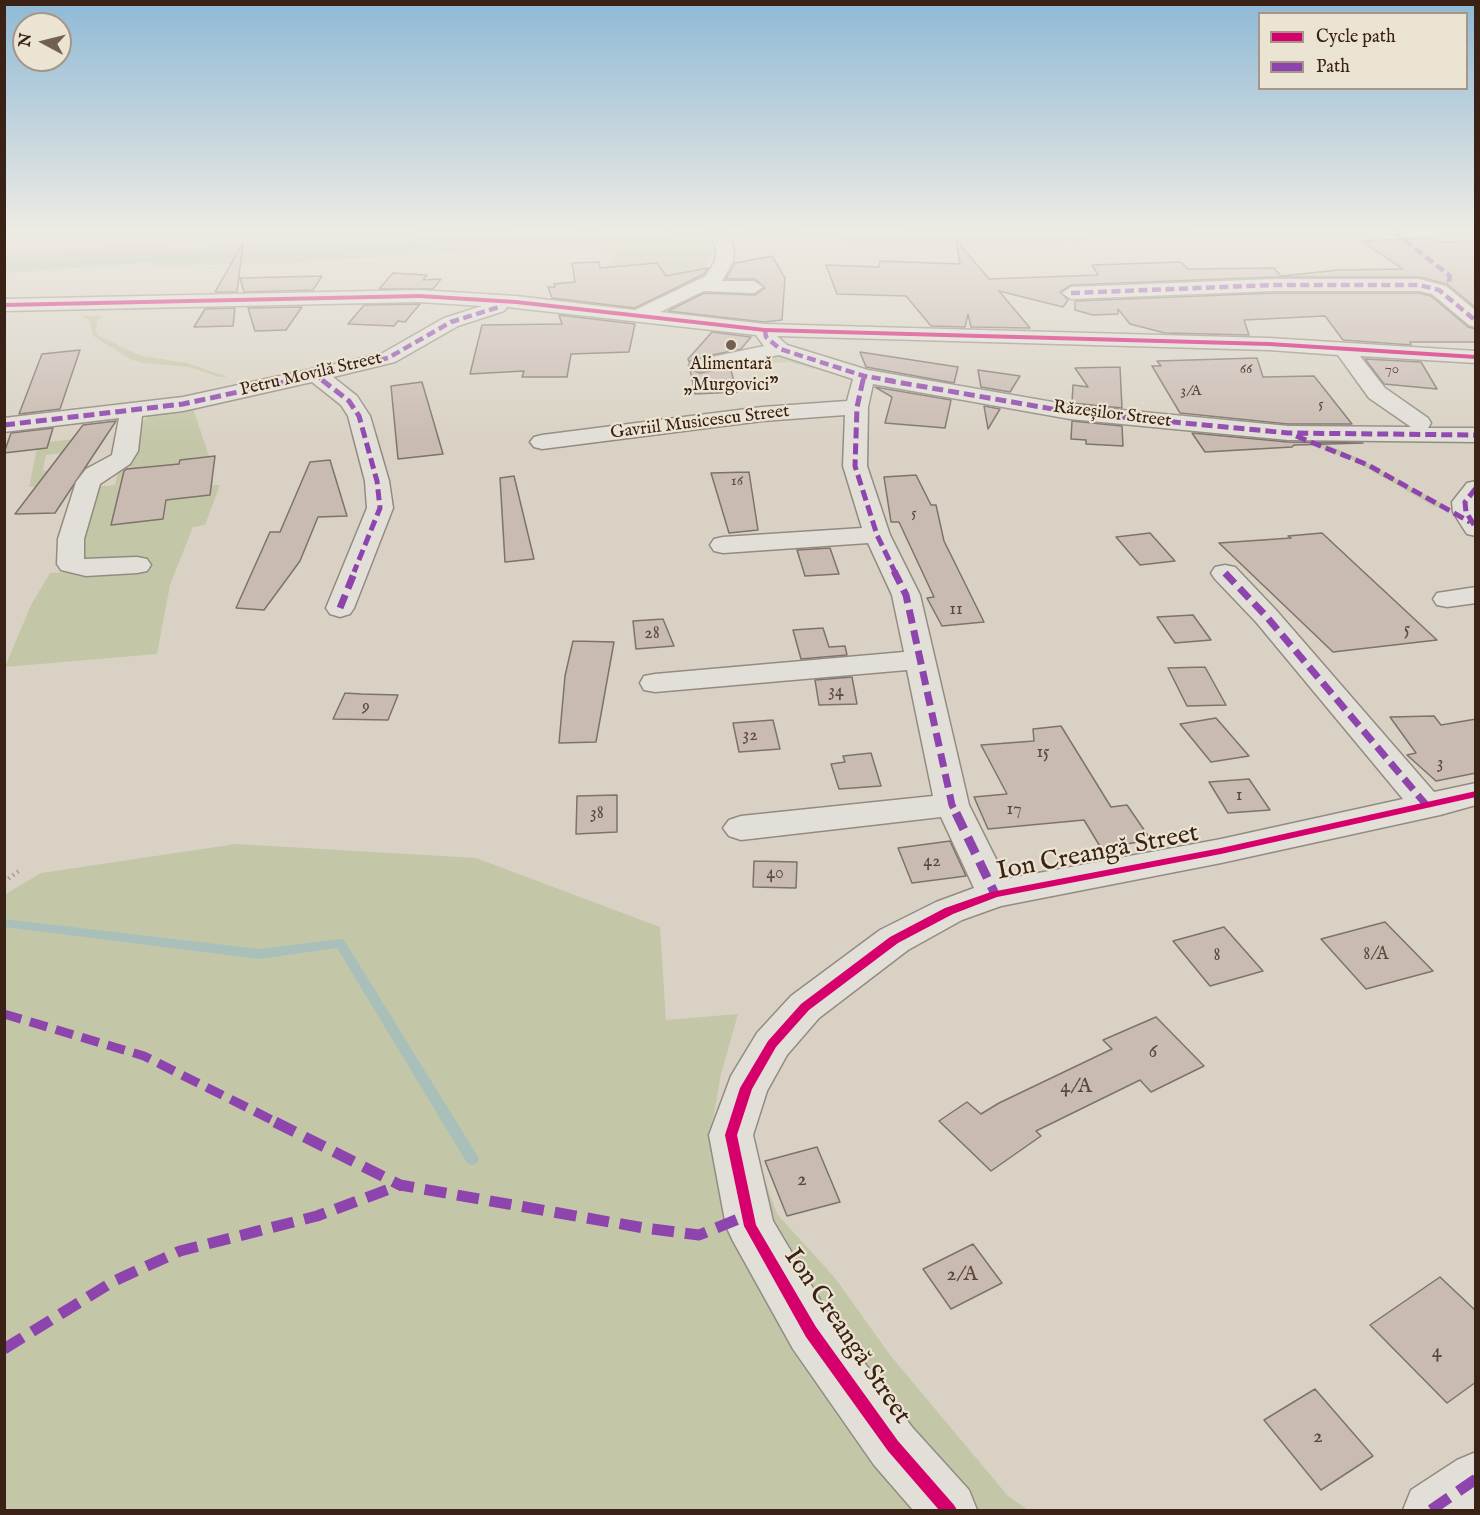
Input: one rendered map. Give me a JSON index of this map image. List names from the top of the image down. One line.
{"streets":{"street":["Petru Movilă Street","Răzeșilor Street","Gavriil Musicescu Street","Ion Creangă Street"]},"places":["Alimentară „Murgovici”"],"house_numbers":["66","70","3/A","5","16","5","11","5","28","34","9","32","15","3","1","17","38","42","40","8/A","8","6","4/A","2","2/A","4","2"],"legend":["Cycle path","Path"],"north":"left"}
